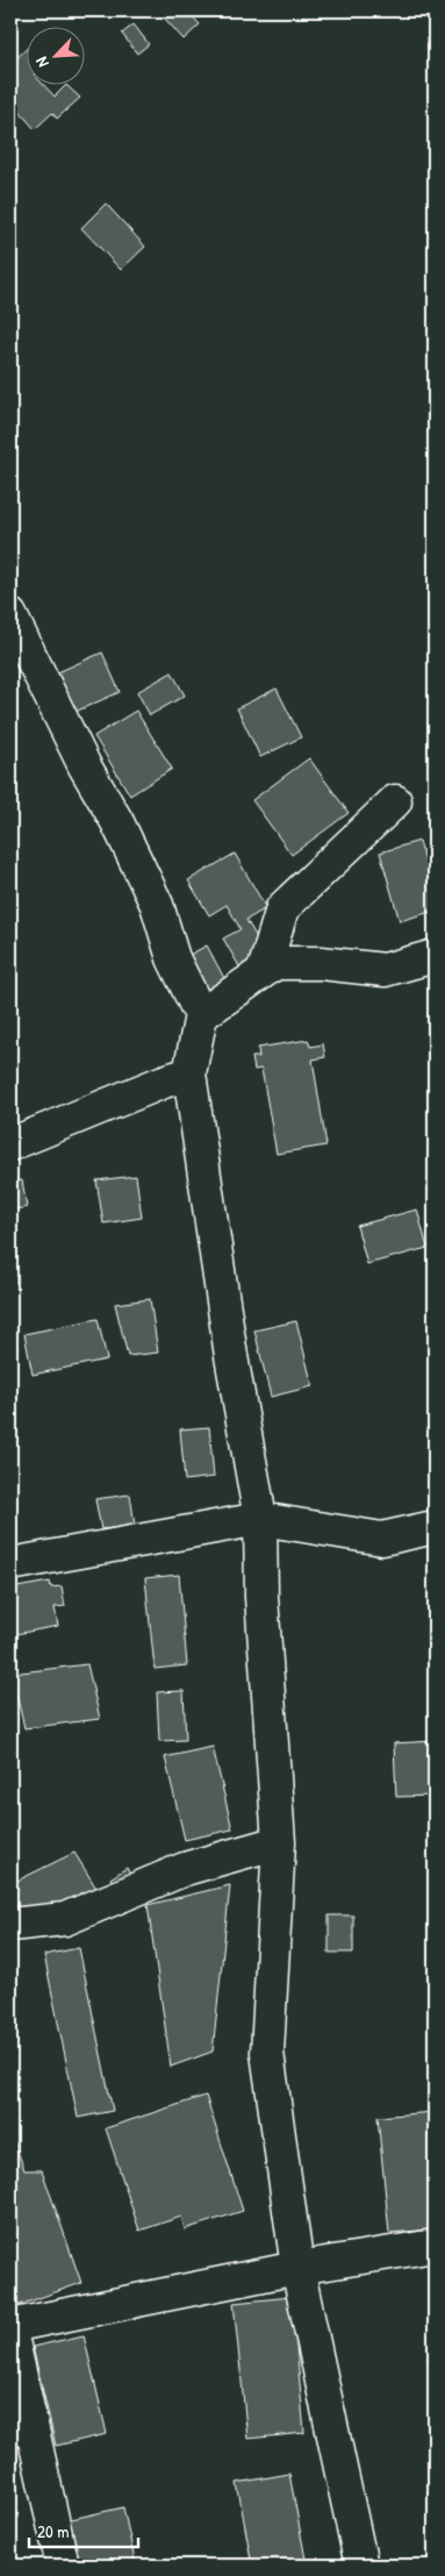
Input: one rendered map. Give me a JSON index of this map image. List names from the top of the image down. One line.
{"scale_bar":"20 m","north":"bottom left"}
